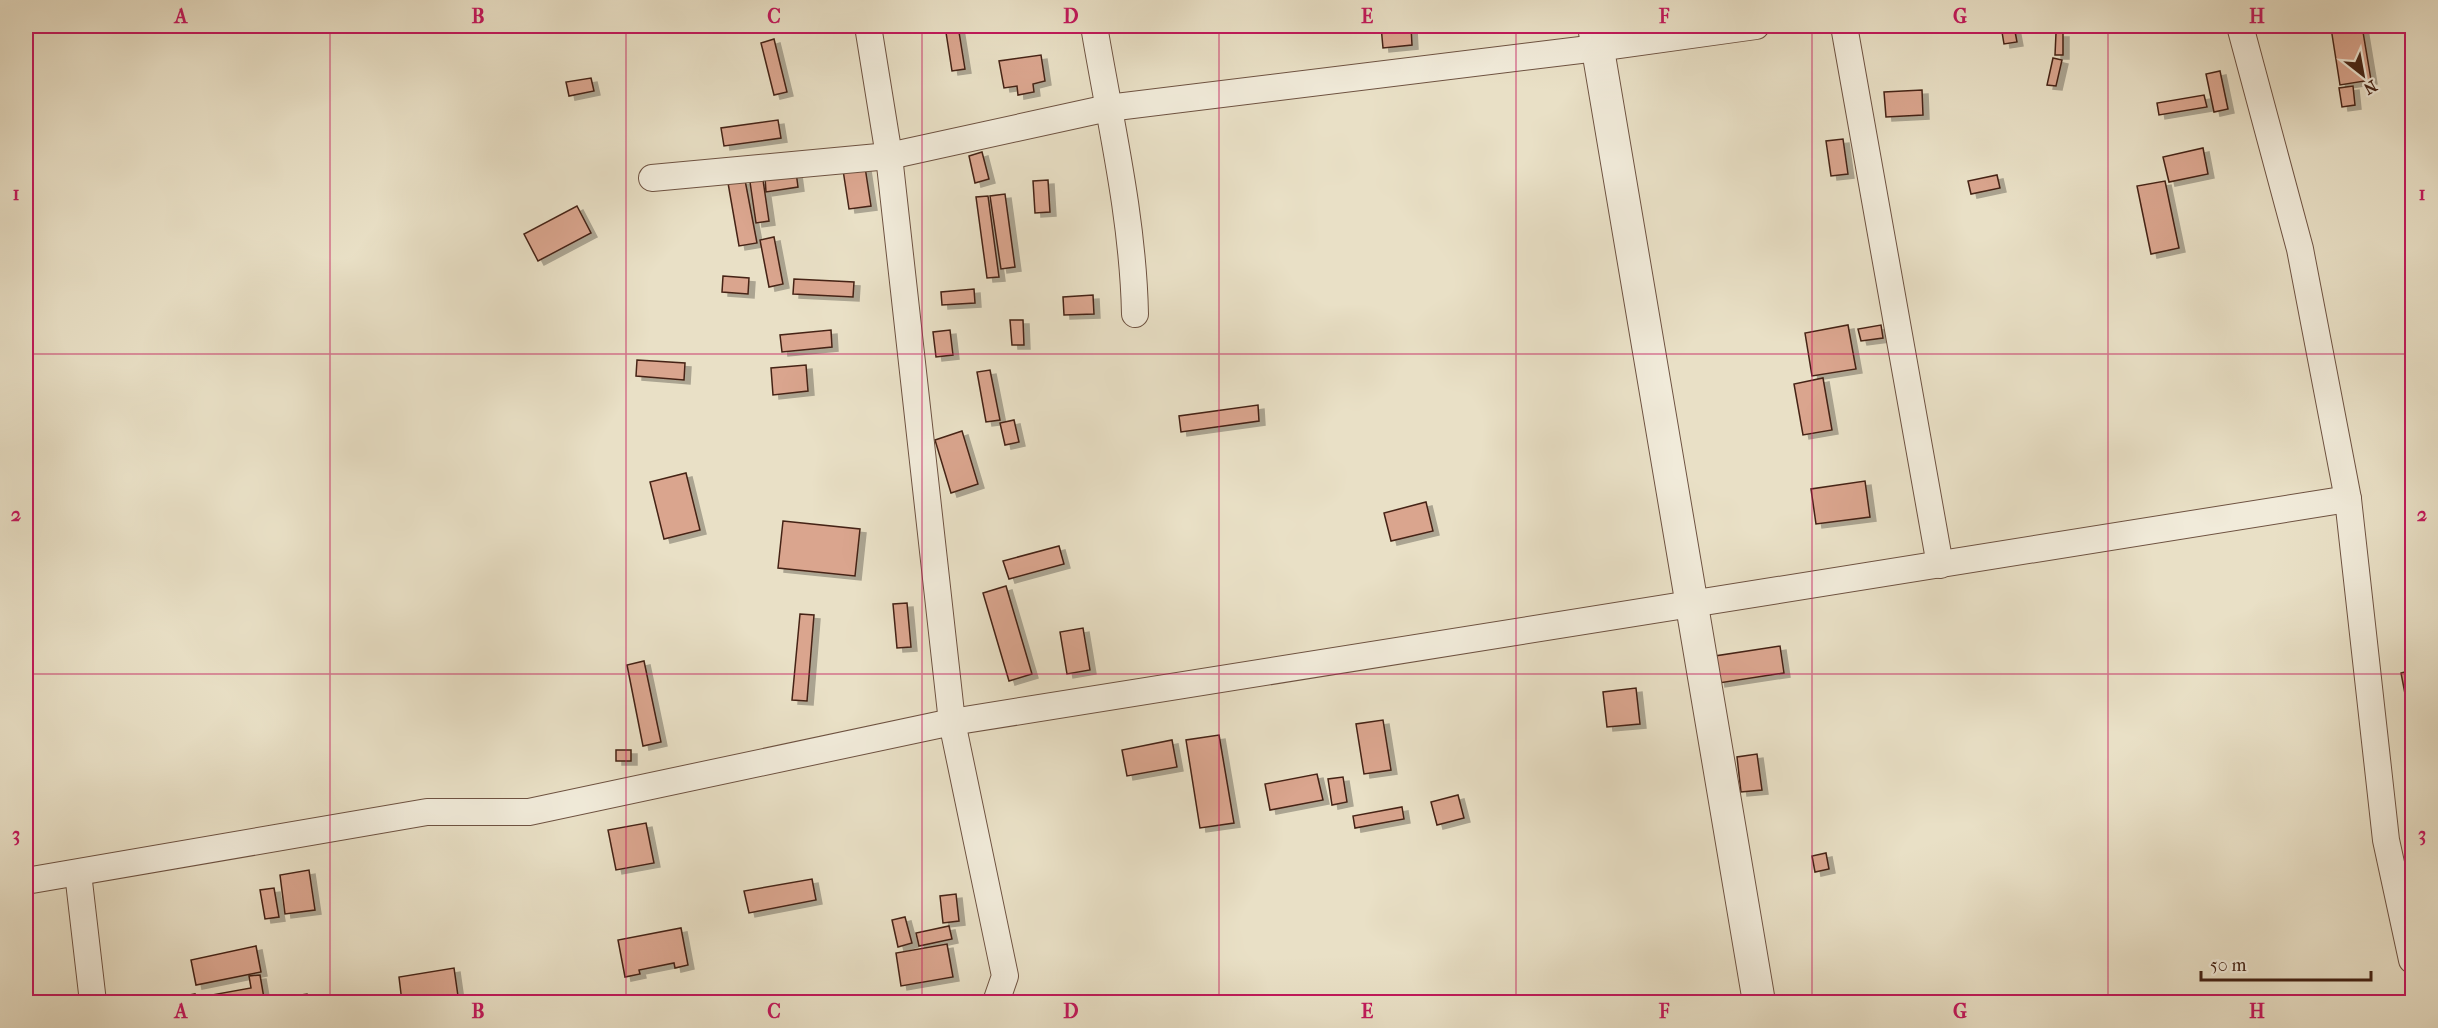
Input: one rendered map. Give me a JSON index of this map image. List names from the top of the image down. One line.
{"scale_bar":"50 m","north":"bottom right","grid":{"columns":["A","B","C","D","E","F","G","H"],"rows":["1","2","3"]}}
